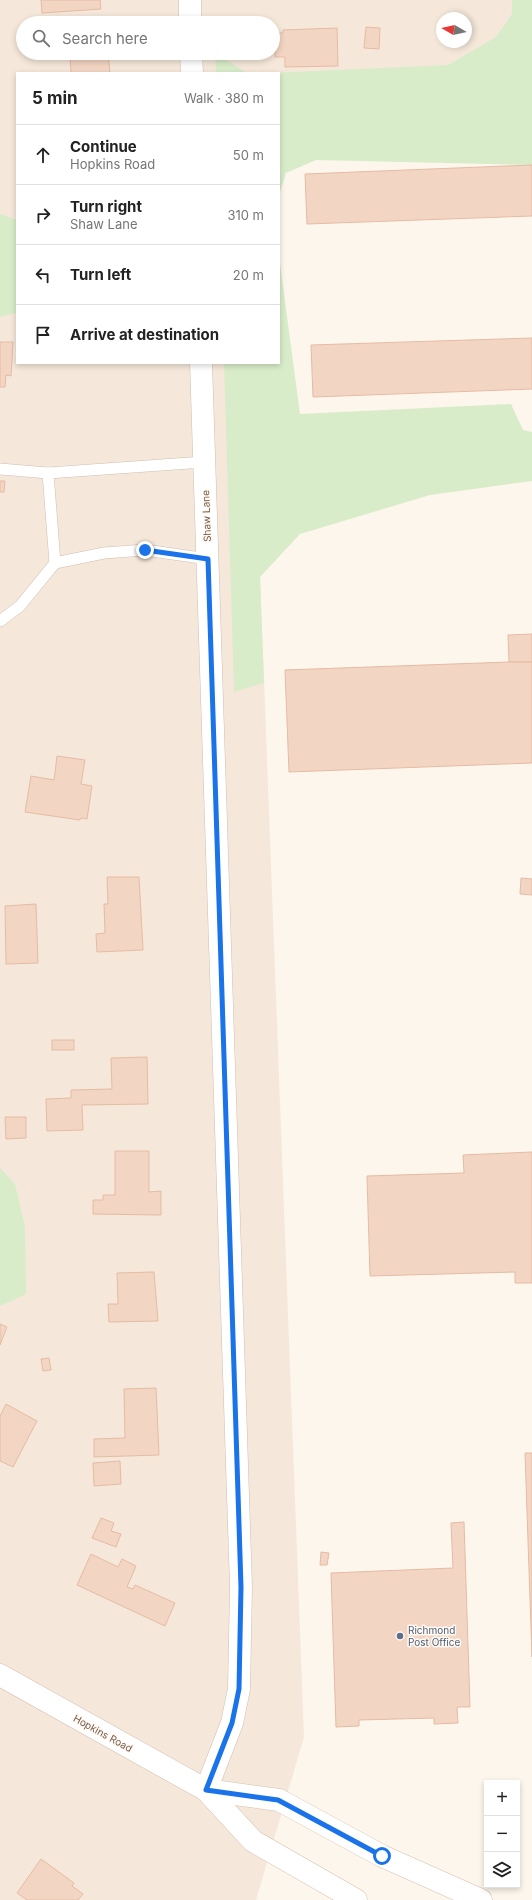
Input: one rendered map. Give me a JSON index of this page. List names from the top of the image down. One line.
{"streets":{"street":["Shaw Lane","Hopkins Road"]},"crossings":[["Shaw Lane","Hopkins Road"]],"places":["Richmond Post Office"],"north":"left","page":{"search":"Search here","heading":["5 min","Walk · 380 m"],"list":[["Continue","Hopkins Road","50 m"],["Turn right","Shaw Lane","310 m"],["Turn left","20 m"],"Arrive at destination"],"map_buttons":["+","−"]}}
